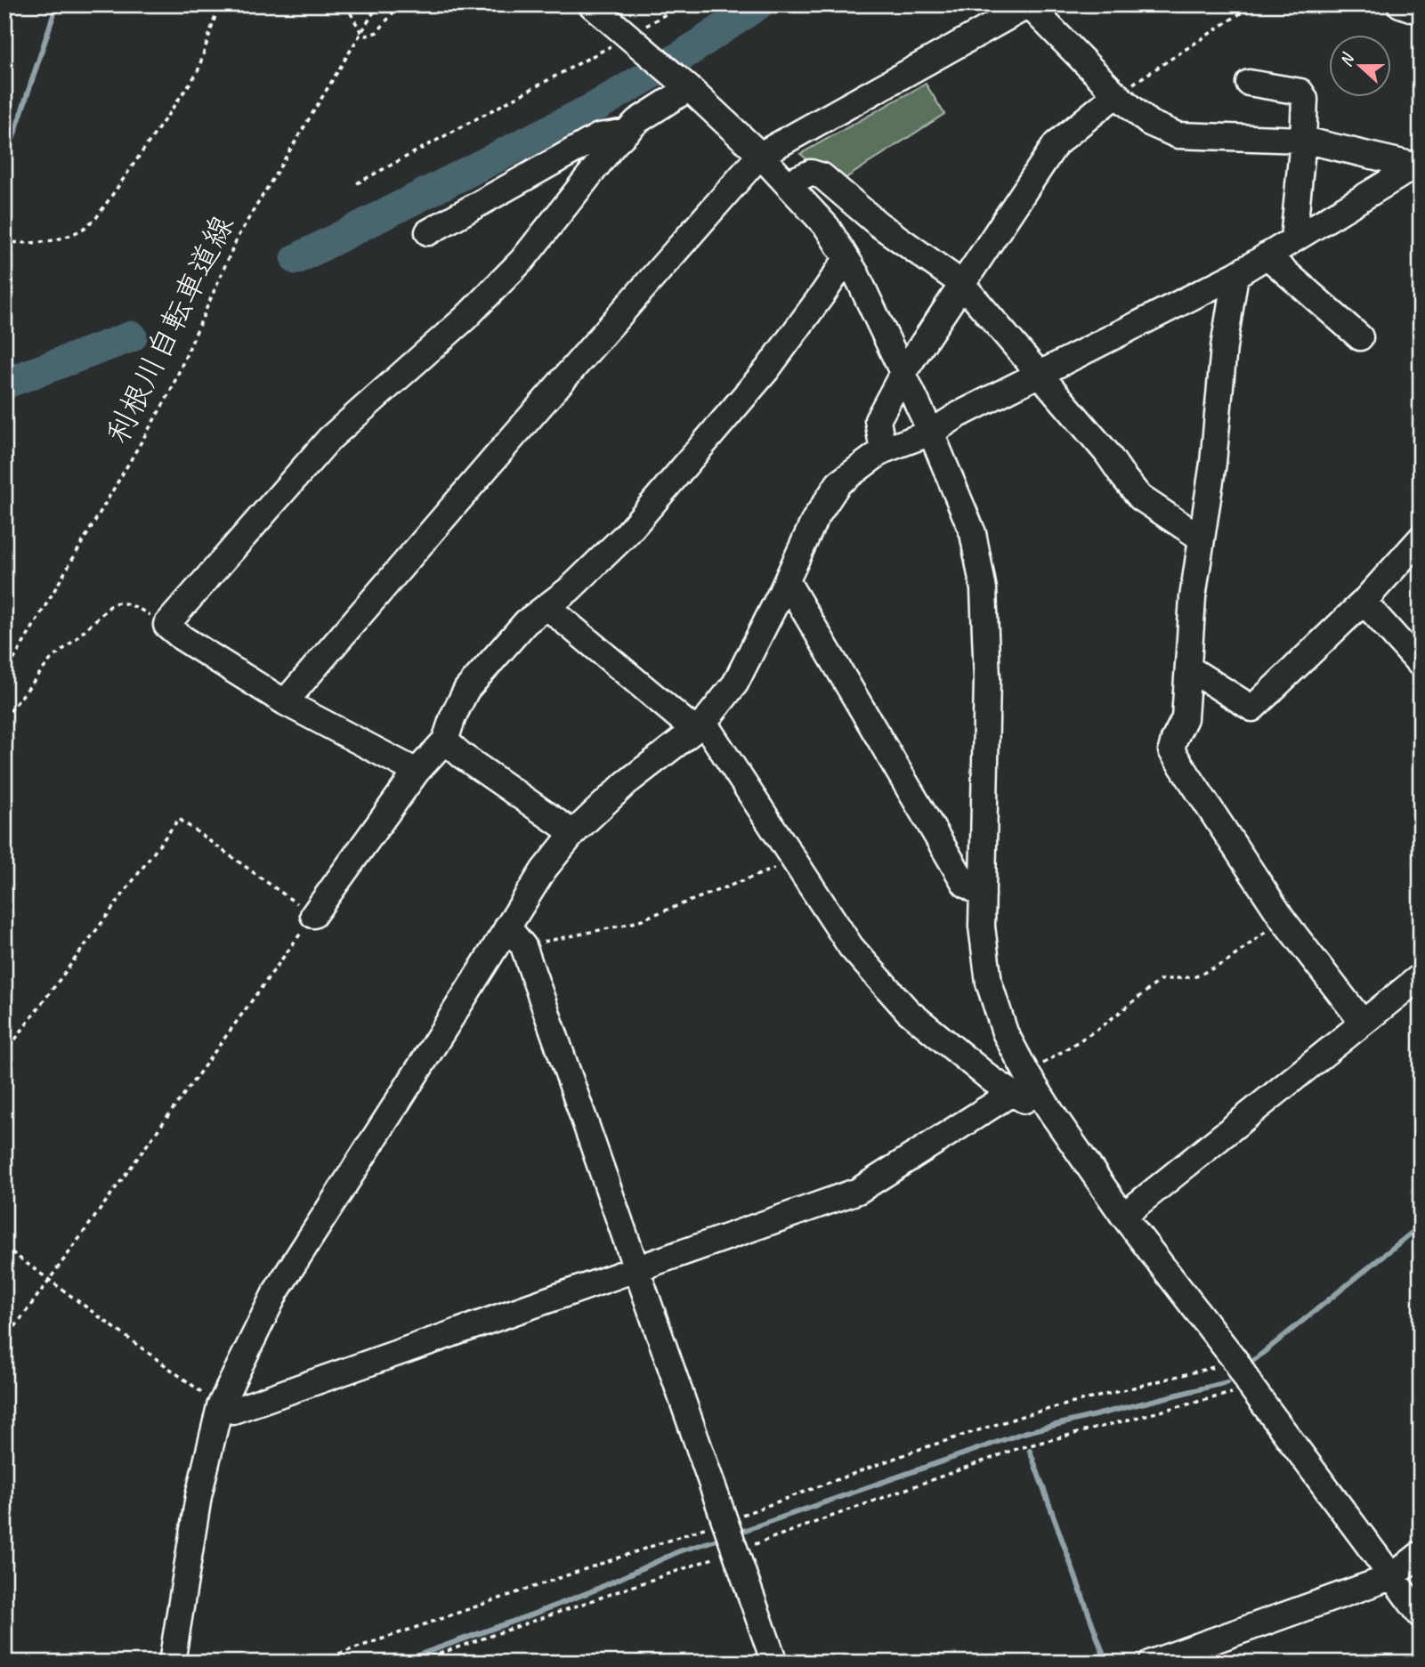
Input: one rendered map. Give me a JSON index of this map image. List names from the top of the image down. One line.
{"streets":{"path":["利根川自転車道線"]},"north":"left"}
